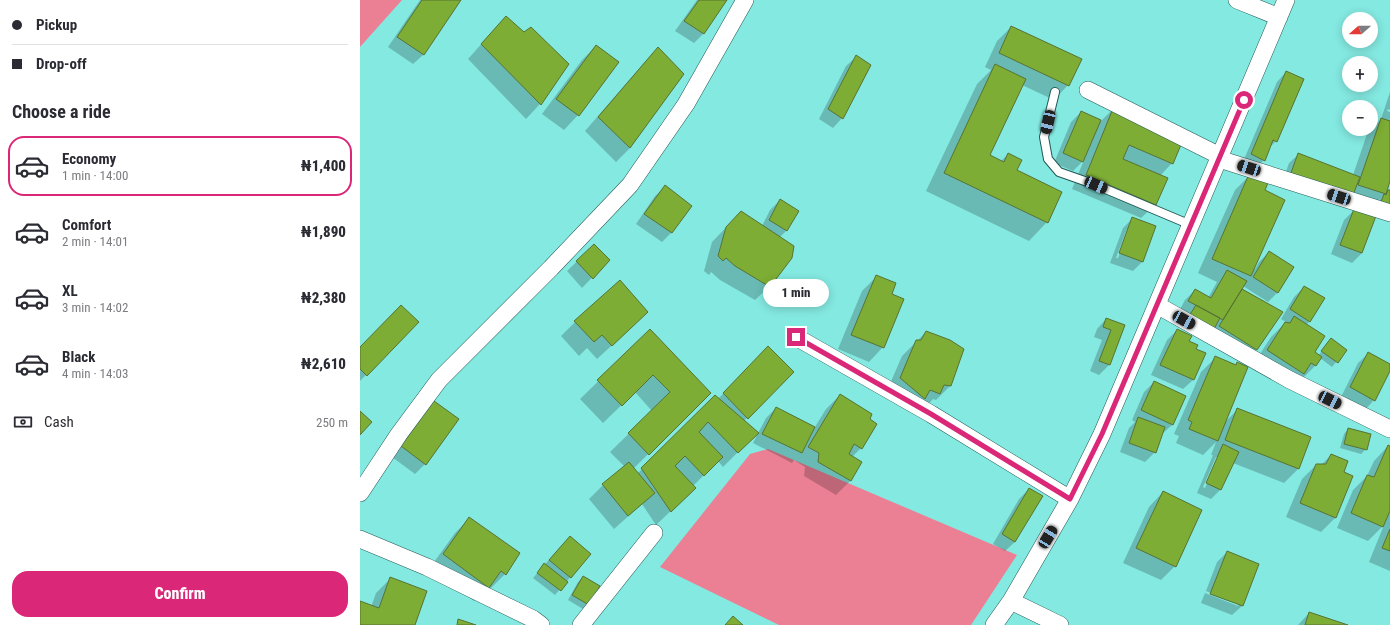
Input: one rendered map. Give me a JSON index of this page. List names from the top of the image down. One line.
{"north":"left","page":{"banner":["Pickup","Drop-off"],"map_buttons":["+","−"],"heading":"Choose a ride","list":[{"name":"Economy","note":"1 min · 14:00","value":"₦1,400"},{"name":"Comfort","note":"2 min · 14:01","value":"₦1,890"},{"name":"XL","note":"3 min · 14:02","value":"₦2,380"},{"name":"Black","note":"4 min · 14:03","value":"₦2,610"}],"bubble":"1 min","pay":["Cash","250 m"],"buttons":"Confirm"}}
